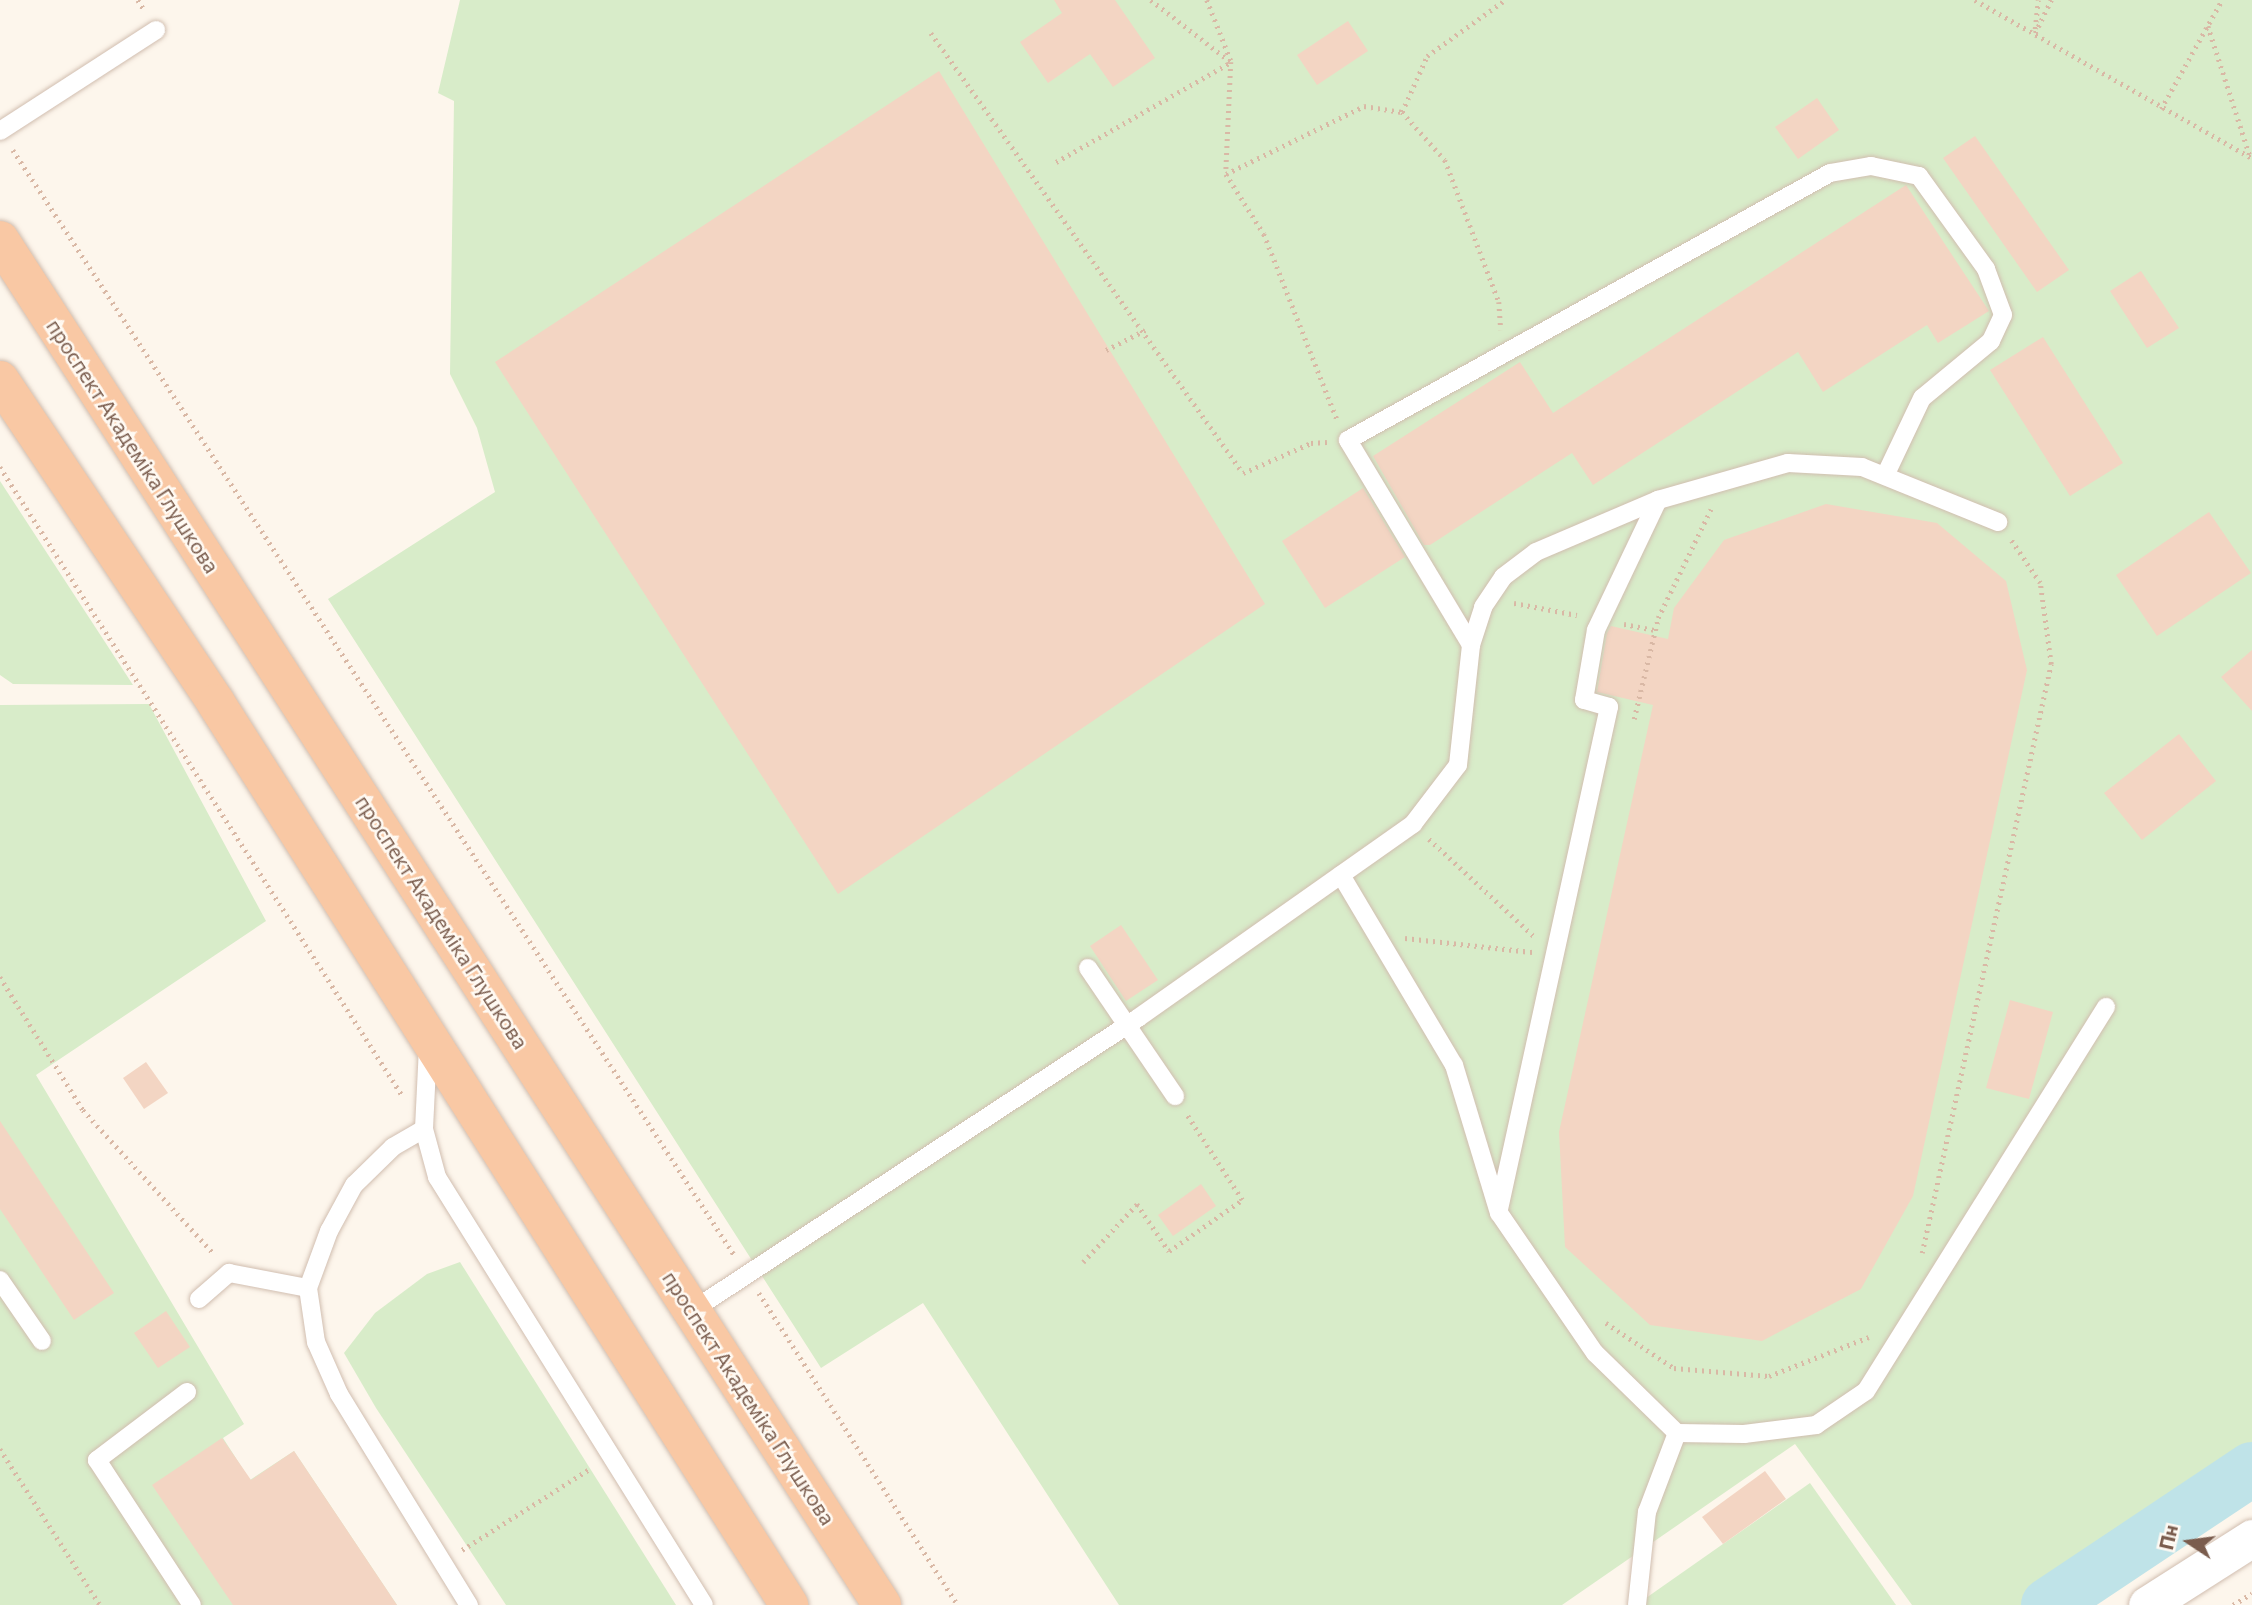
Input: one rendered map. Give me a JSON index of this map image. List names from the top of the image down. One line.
{"streets":{"highway":["проспект Академіка Глушкова"]},"north":"left"}
